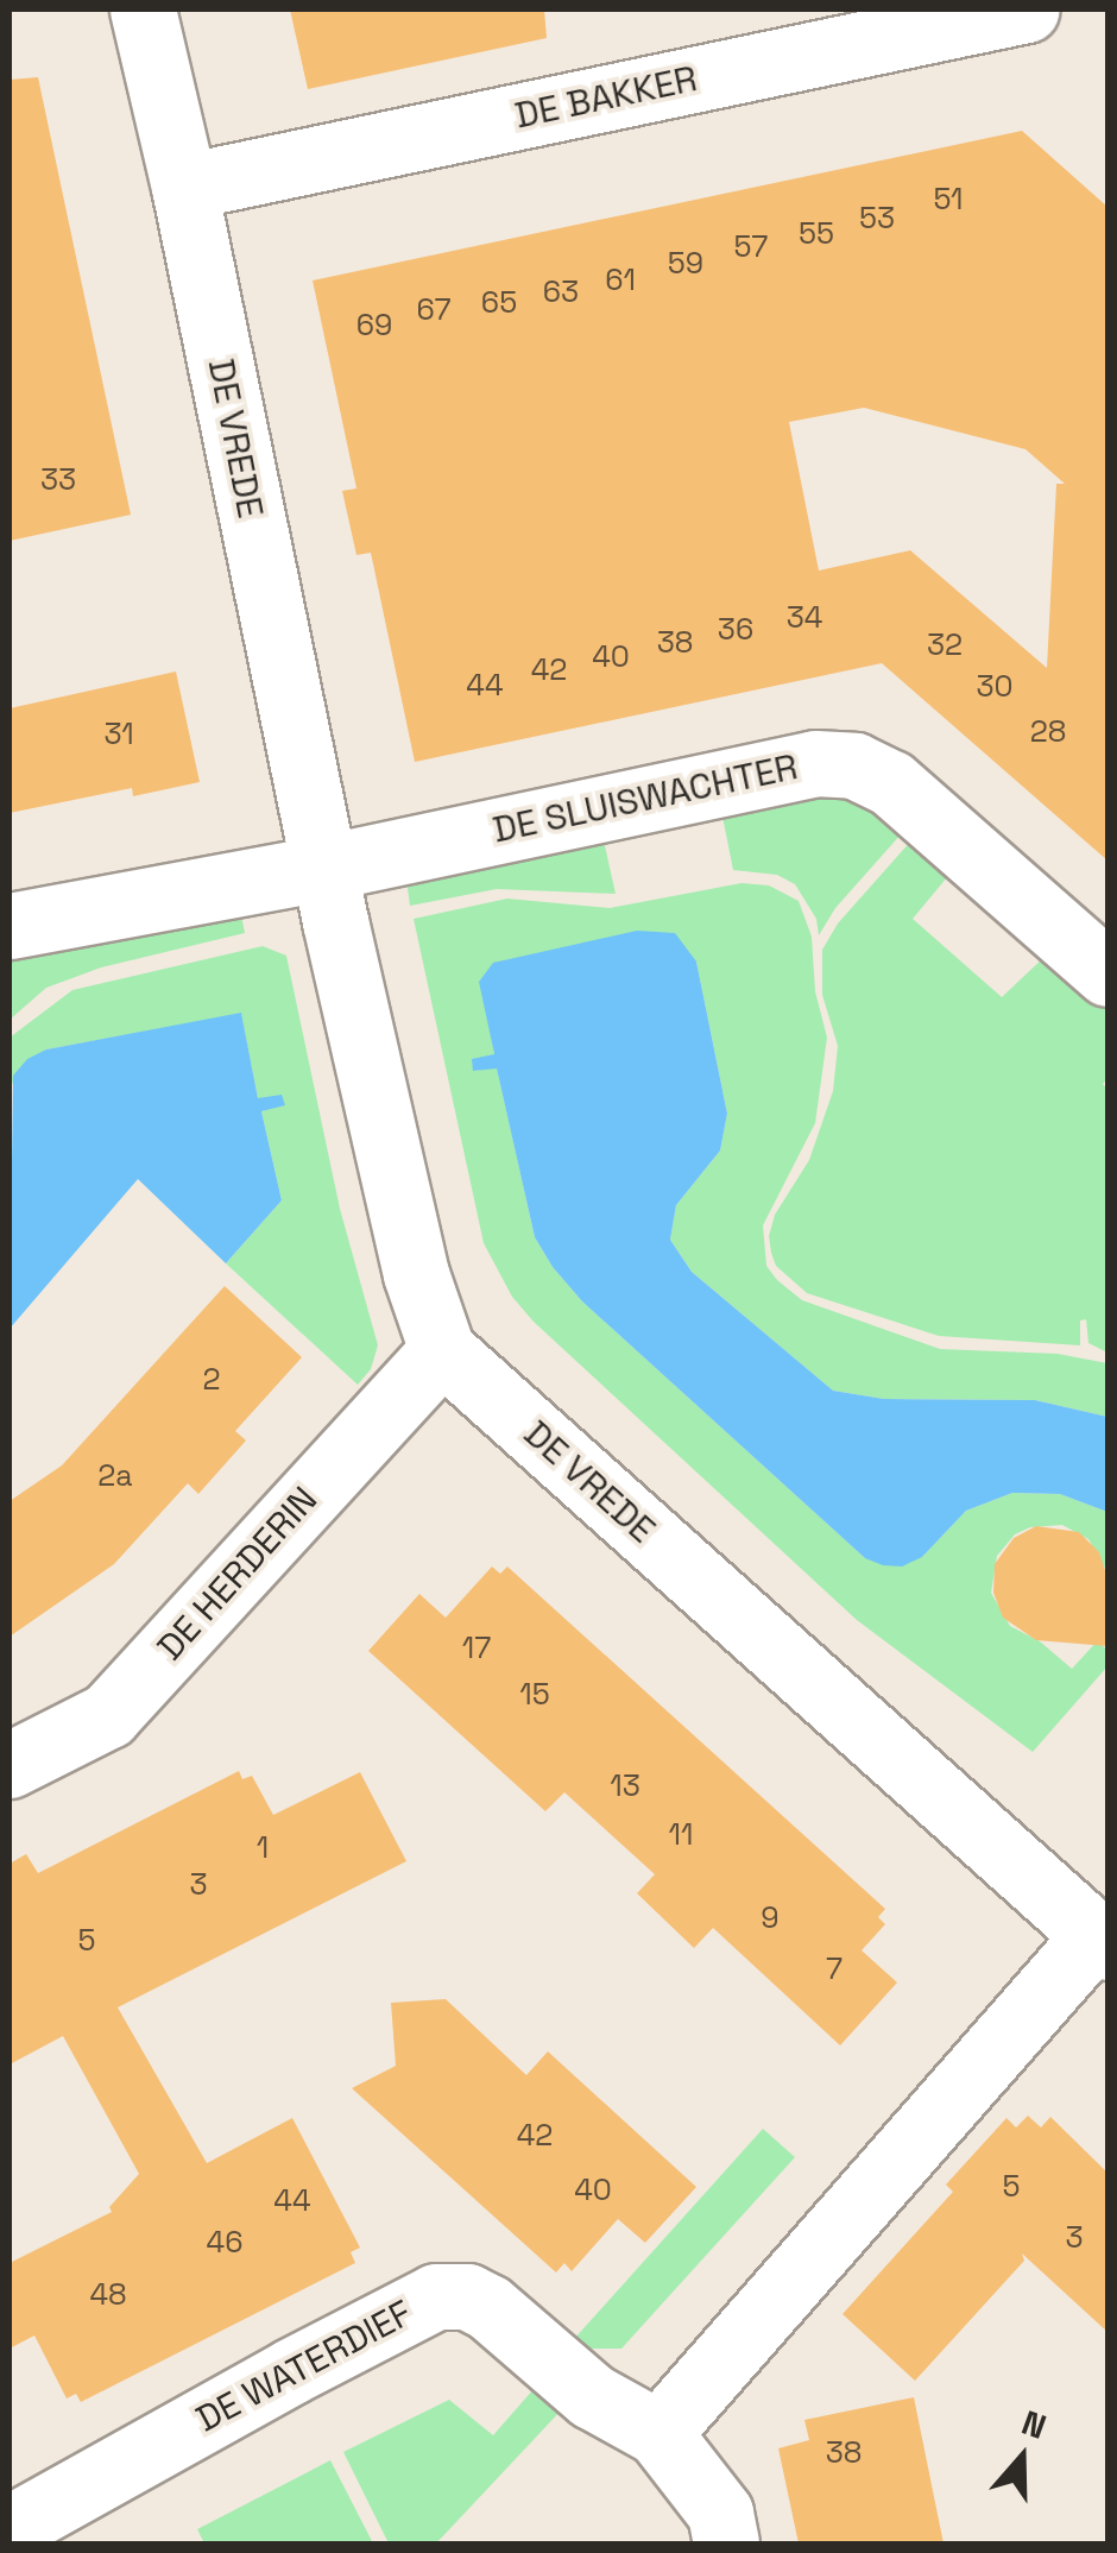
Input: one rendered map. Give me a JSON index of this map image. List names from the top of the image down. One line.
{"streets":{"street":["DE BAKKER","DE VREDE","DE SLUISWACHTER","DE HERDERIN","DE WATERDIEF"]},"crossings":[["DE BAKKER","DE VREDE"],["DE VREDE","DE SLUISWACHTER"],["DE VREDE","DE HERDERIN"]],"house_numbers":["51","53","55","57","59","61","63","65","67","69","33","34","36","38","32","40","42","44","30","28","31","2","2a","17","15","13","11","1","3","9","5","7","42","5","40","44","3","46","48","38"],"north":"top"}
